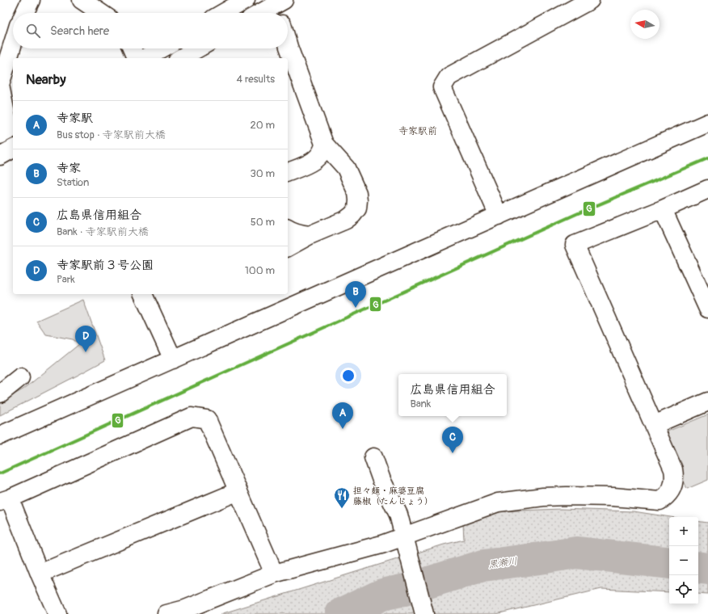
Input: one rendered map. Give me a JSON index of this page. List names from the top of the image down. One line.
{"districts":["寺家駅前"],"water":["黒瀬川"],"places":{"restaurant":["担々麺・麻婆豆腐 藤椒（たんじょう）"]},"lines":["transit line G"],"north":"left","page":{"search":"Search here","heading":["Nearby","4 results"],"list":[{"mark":"A","name":"寺家駅","note":"Bus stop · 寺家駅前大橋","value":"20 m"},{"mark":"B","name":"寺家","note":"Station","value":"30 m"},{"mark":"C","name":"広島県信用組合","note":"Bank · 寺家駅前大橋","value":"50 m"},{"mark":"D","name":"寺家駅前３号公園","note":"Park","value":"100 m"}],"pins":["B","D","A","C"],"popup":["広島県信用組合","Bank"],"map_buttons":["+","−"]}}
